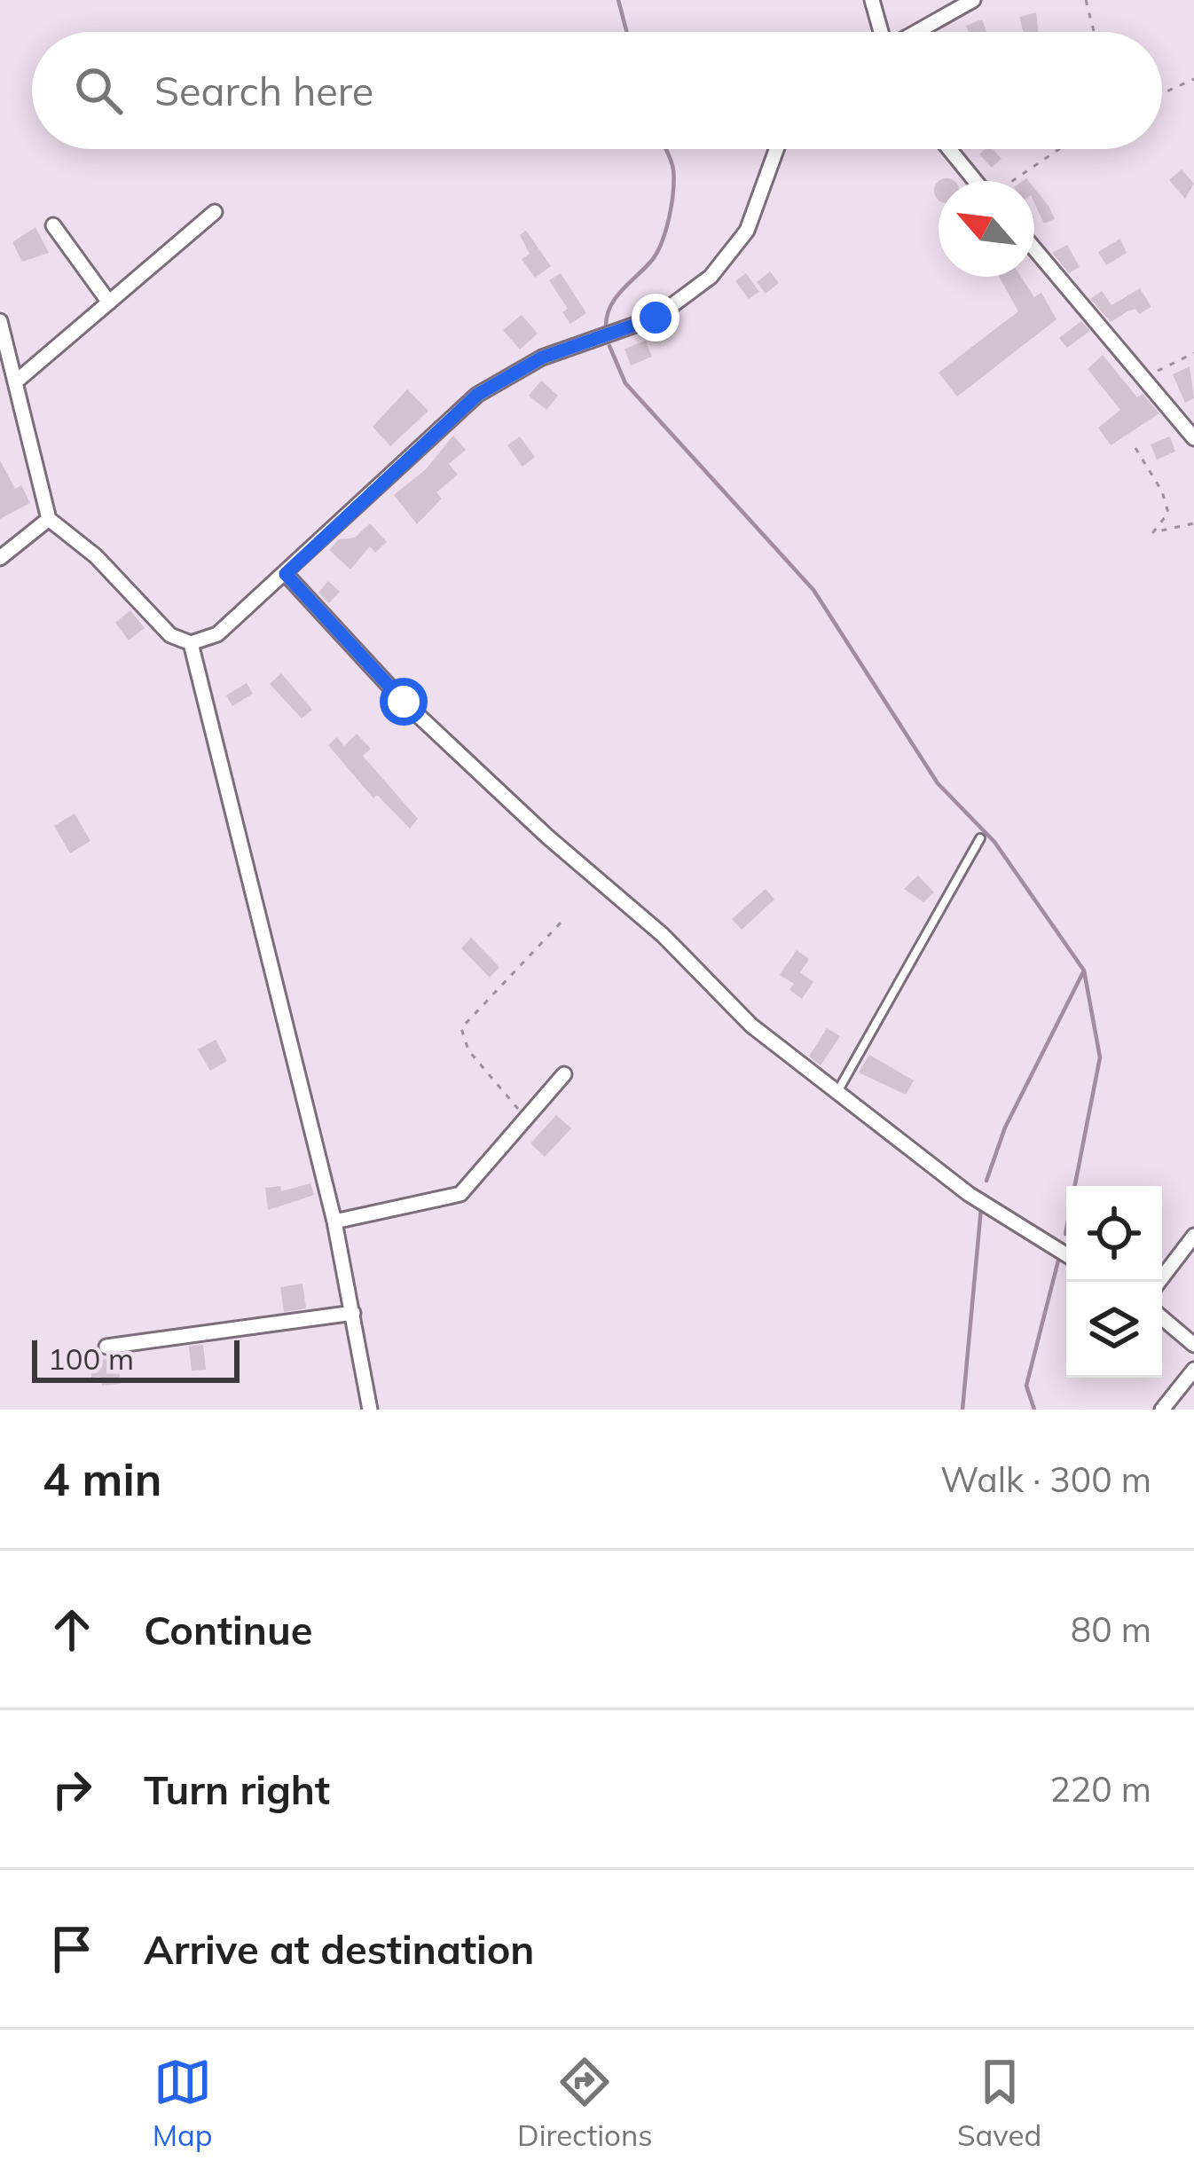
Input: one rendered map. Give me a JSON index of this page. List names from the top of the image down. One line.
{"scale_bar":"100 m","north":"top left","page":{"search":"Search here","scale":"100 m","heading":["4 min","Walk · 300 m"],"list":[["Continue","80 m"],["Turn right","220 m"],"Arrive at destination"],"nav":["Map","Directions","Saved"]}}
